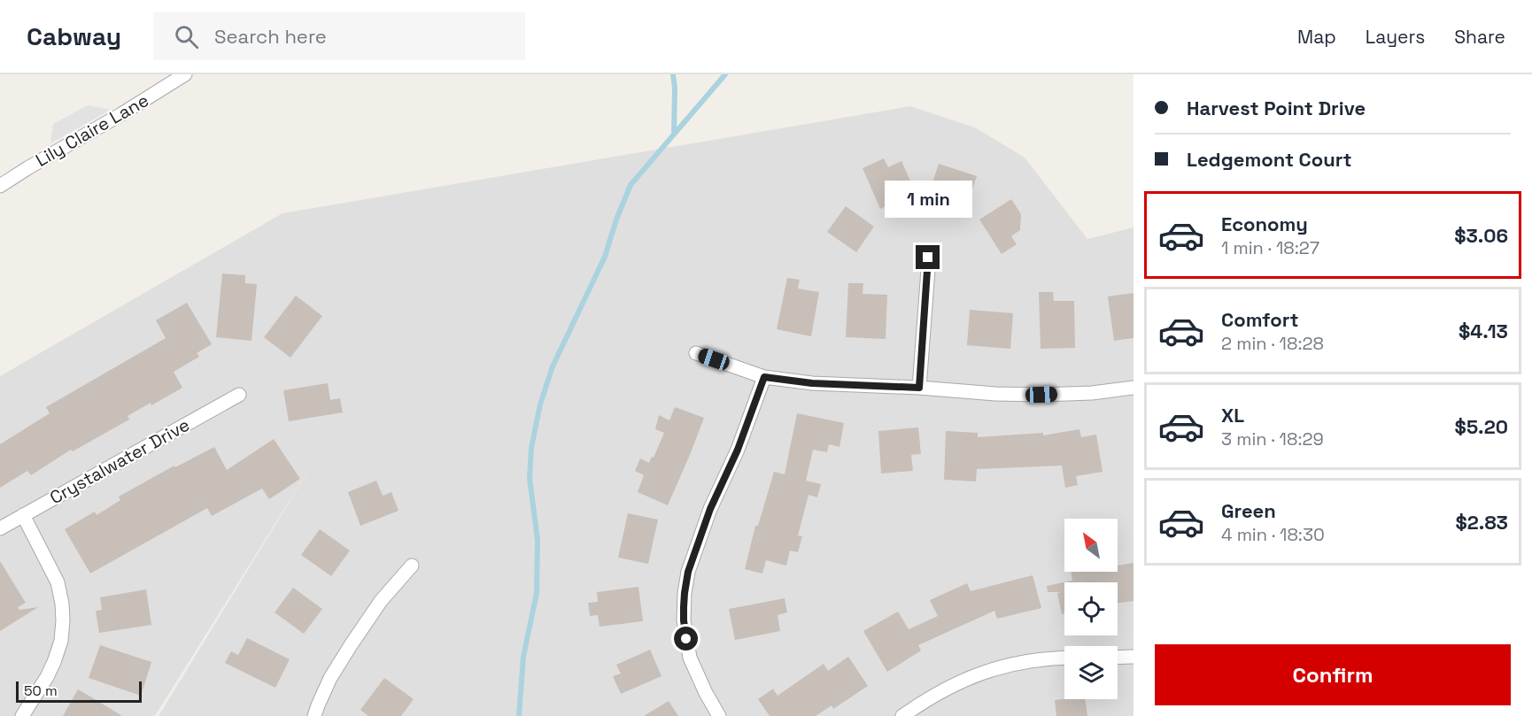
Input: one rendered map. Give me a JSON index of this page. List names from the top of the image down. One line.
{"streets":{"street":["Lily Claire Lane","Crystalwater Drive"]},"scale_bar":"50 m","north":"top left","page":{"header":"Cabway","search":"Search here","nav":["Map","Layers","Share"],"banner":["Harvest Point Drive","Ledgemont Court"],"bubble":"1 min","list":[{"name":"Economy","note":"1 min · 18:27","value":"$3.06"},{"name":"Comfort","note":"2 min · 18:28","value":"$4.13"},{"name":"XL","note":"3 min · 18:29","value":"$5.20"},{"name":"Green","note":"4 min · 18:30","value":"$2.83"}],"buttons":"Confirm","scale":"50 m"}}
